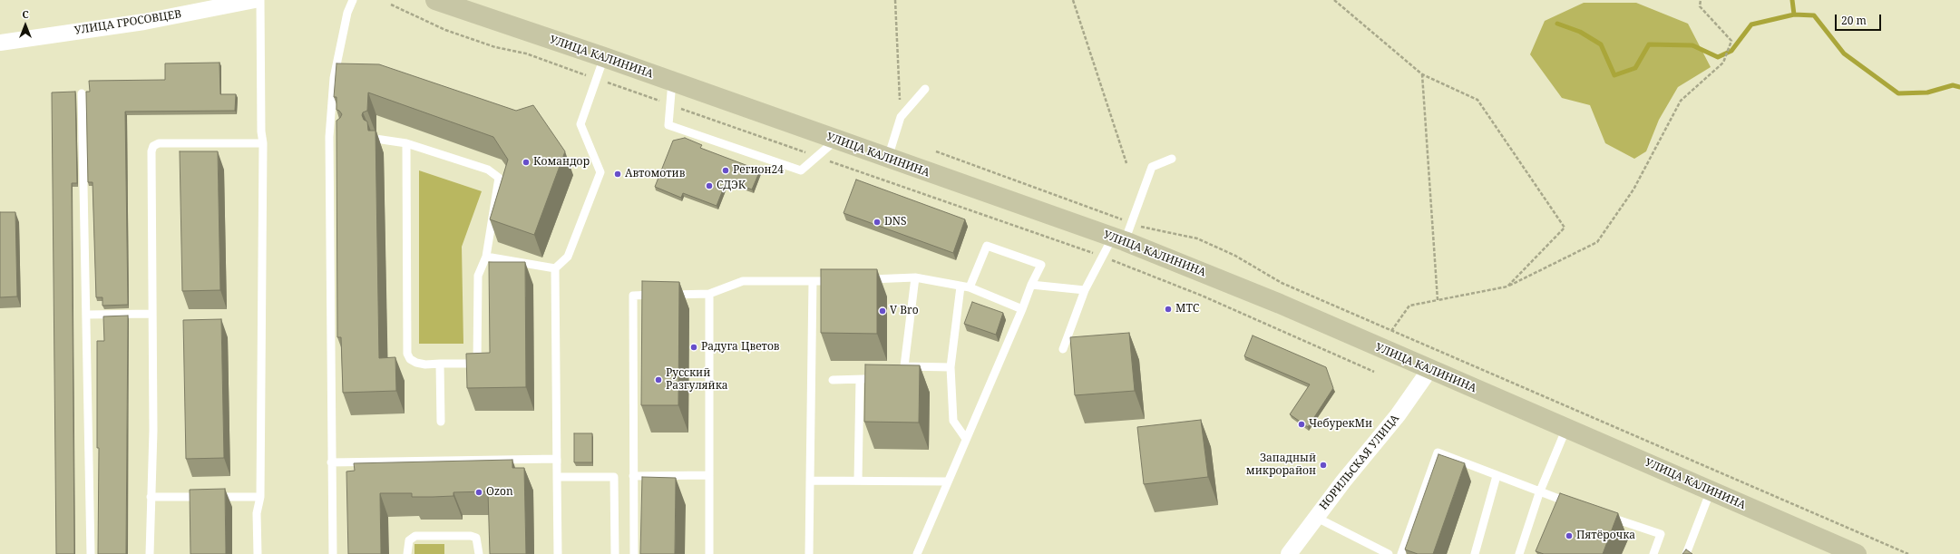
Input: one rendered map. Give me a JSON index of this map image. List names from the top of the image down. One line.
{"streets":{"main road":["УЛИЦА КАЛИНИНА"],"street":["УЛИЦА ГРОСОВЦЕВ","НОРИЛЬСКАЯ УЛИЦА"]},"crossings":[["УЛИЦА КАЛИНИНА","НОРИЛЬСКАЯ УЛИЦА"]],"places":["Командор","Регион24","Автомотив","СДЭК","DNS","МТС","V Bro","Радуга Цветов","Русский Разгуляйка","ЧебурекМи","Западный микрорайон","Ozon","Пятёрочка"],"scale_bar":"20 m","north":"top"}
